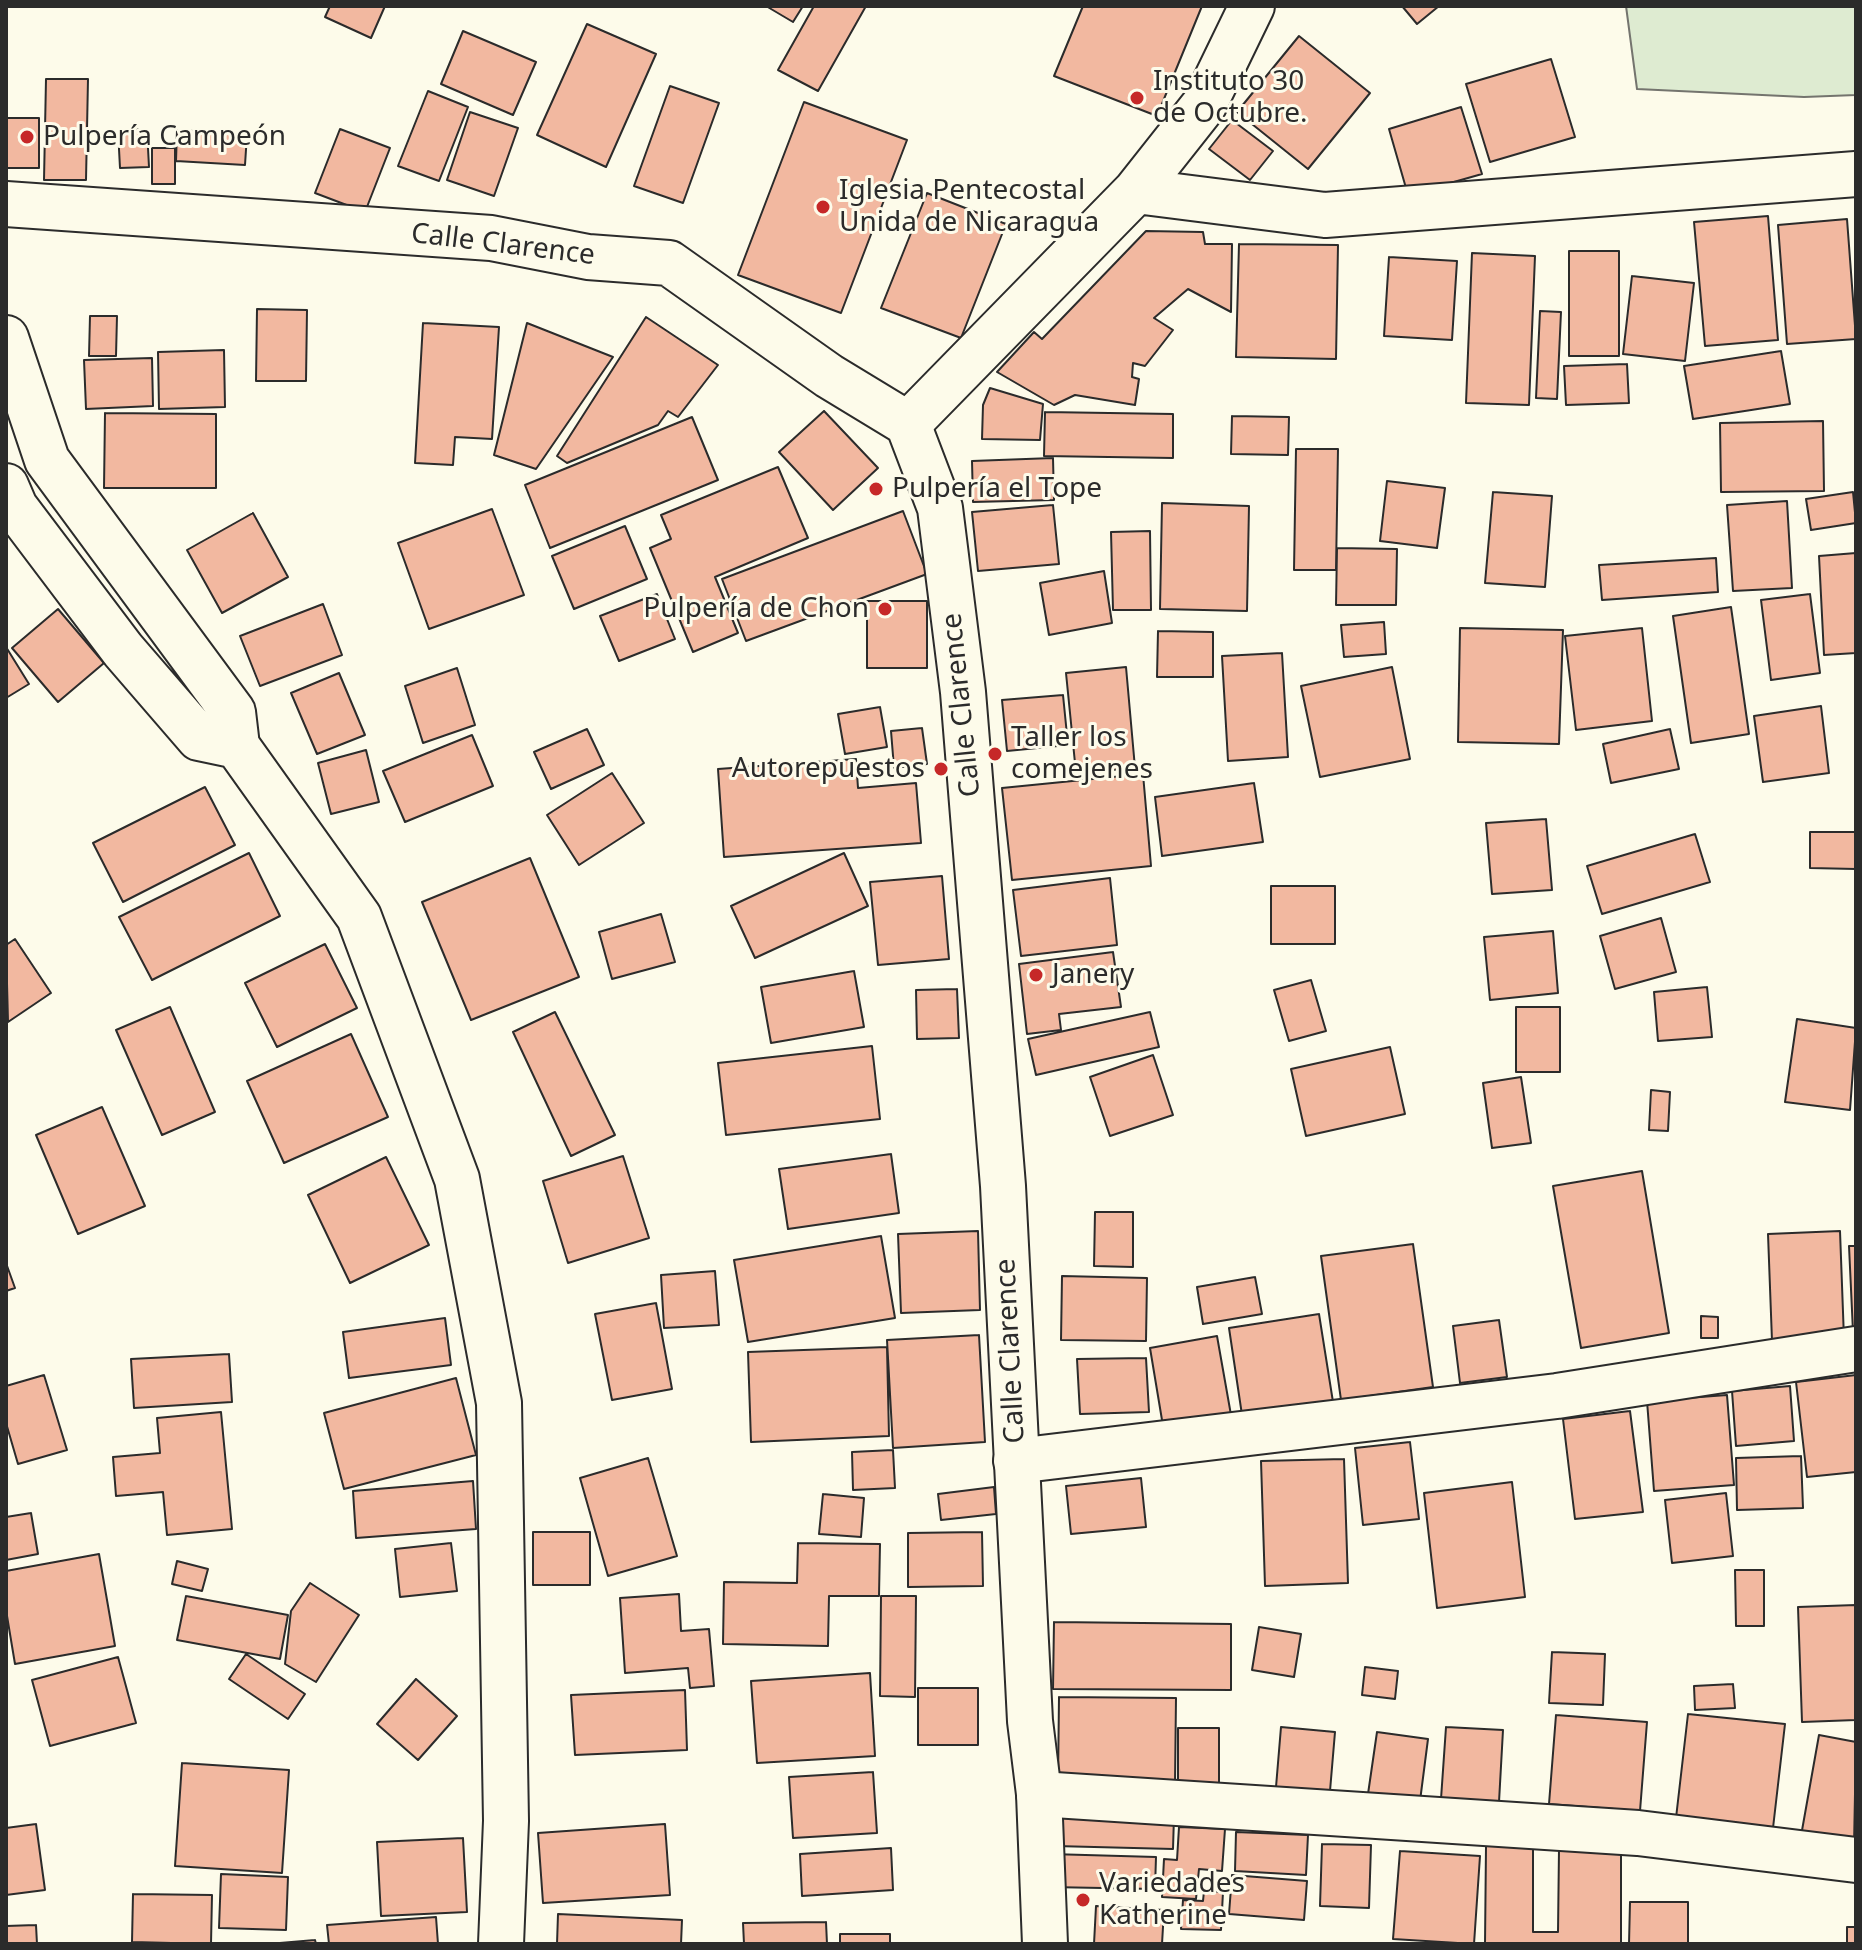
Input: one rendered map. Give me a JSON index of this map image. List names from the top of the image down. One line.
{"streets":{"street":["Calle Clarence"]},"places":["Instituto 30 de Octubre.","Pulpería Campeón","Iglesia Pentecostal Unida de Nicaragua","Pulpería el Tope","Pulpería de Chon","Taller los comejenes","Autorepuestos","Janery","Variedades Katherine"]}
